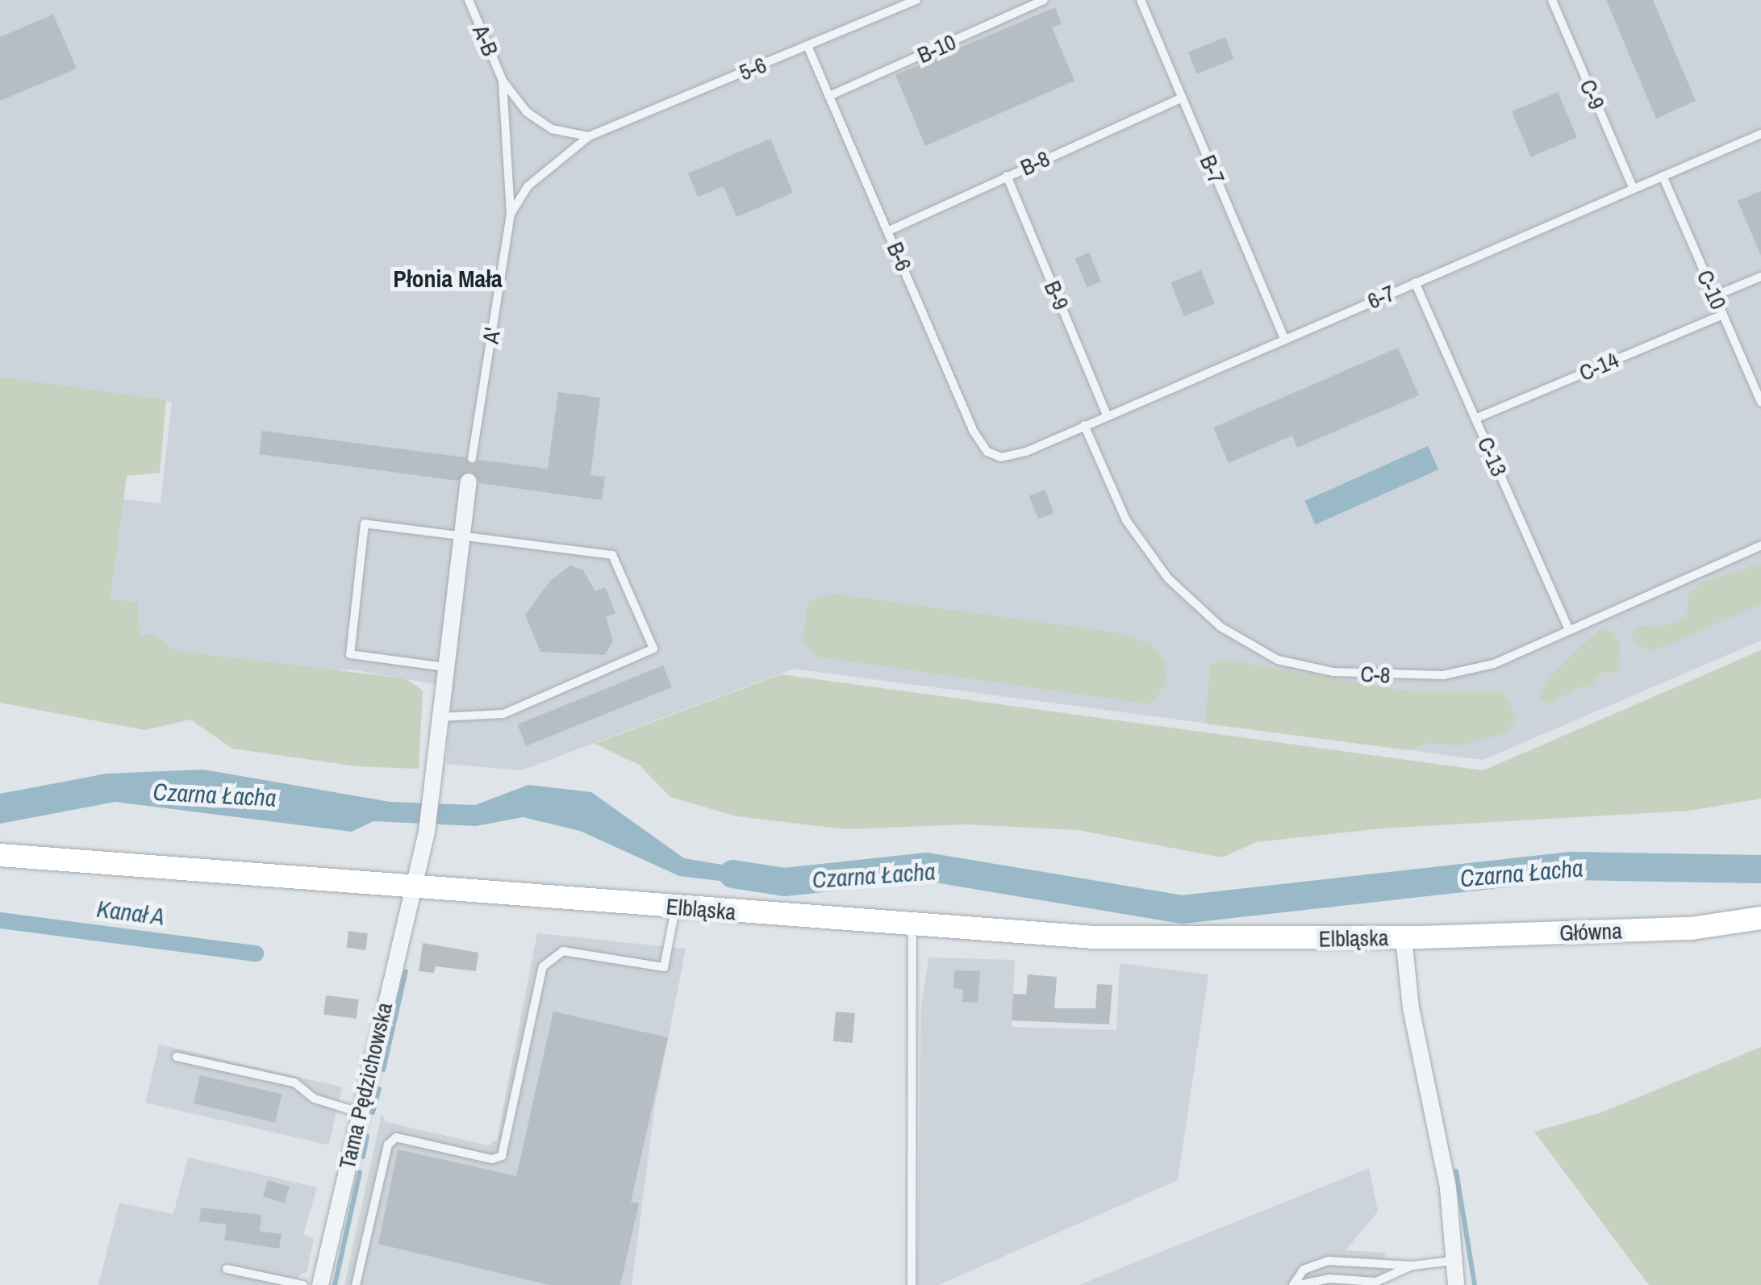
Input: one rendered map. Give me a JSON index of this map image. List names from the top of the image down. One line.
{"streets":{"main road":["Elbląska","Główna"],"street":["Tama Pędzichowska"],"lane":["A-B","B-10","5-6","C-9","B-8","B-7","B-6","C-10","B-9","6-7","A'","C-14","C-13","C-8"]},"crossings":[["A-B","A'"],["B-10","B-6"],["5-6","B-6"],["5-6","A'"],["C-9","6-7"],["B-8","B-7"],["B-8","B-6"],["B-8","B-9"],["B-7","6-7"],["B-6","6-7"],["C-10","6-7"],["C-10","C-14"],["B-9","6-7"],["6-7","C-13"],["6-7","C-8"],["C-14","C-13"],["C-13","C-8"],["Elbląska","Główna"],["Elbląska","Tama Pędzichowska"]],"districts":["Płonia Mała"],"water":["Czarna Łacha","Kanał A"]}
